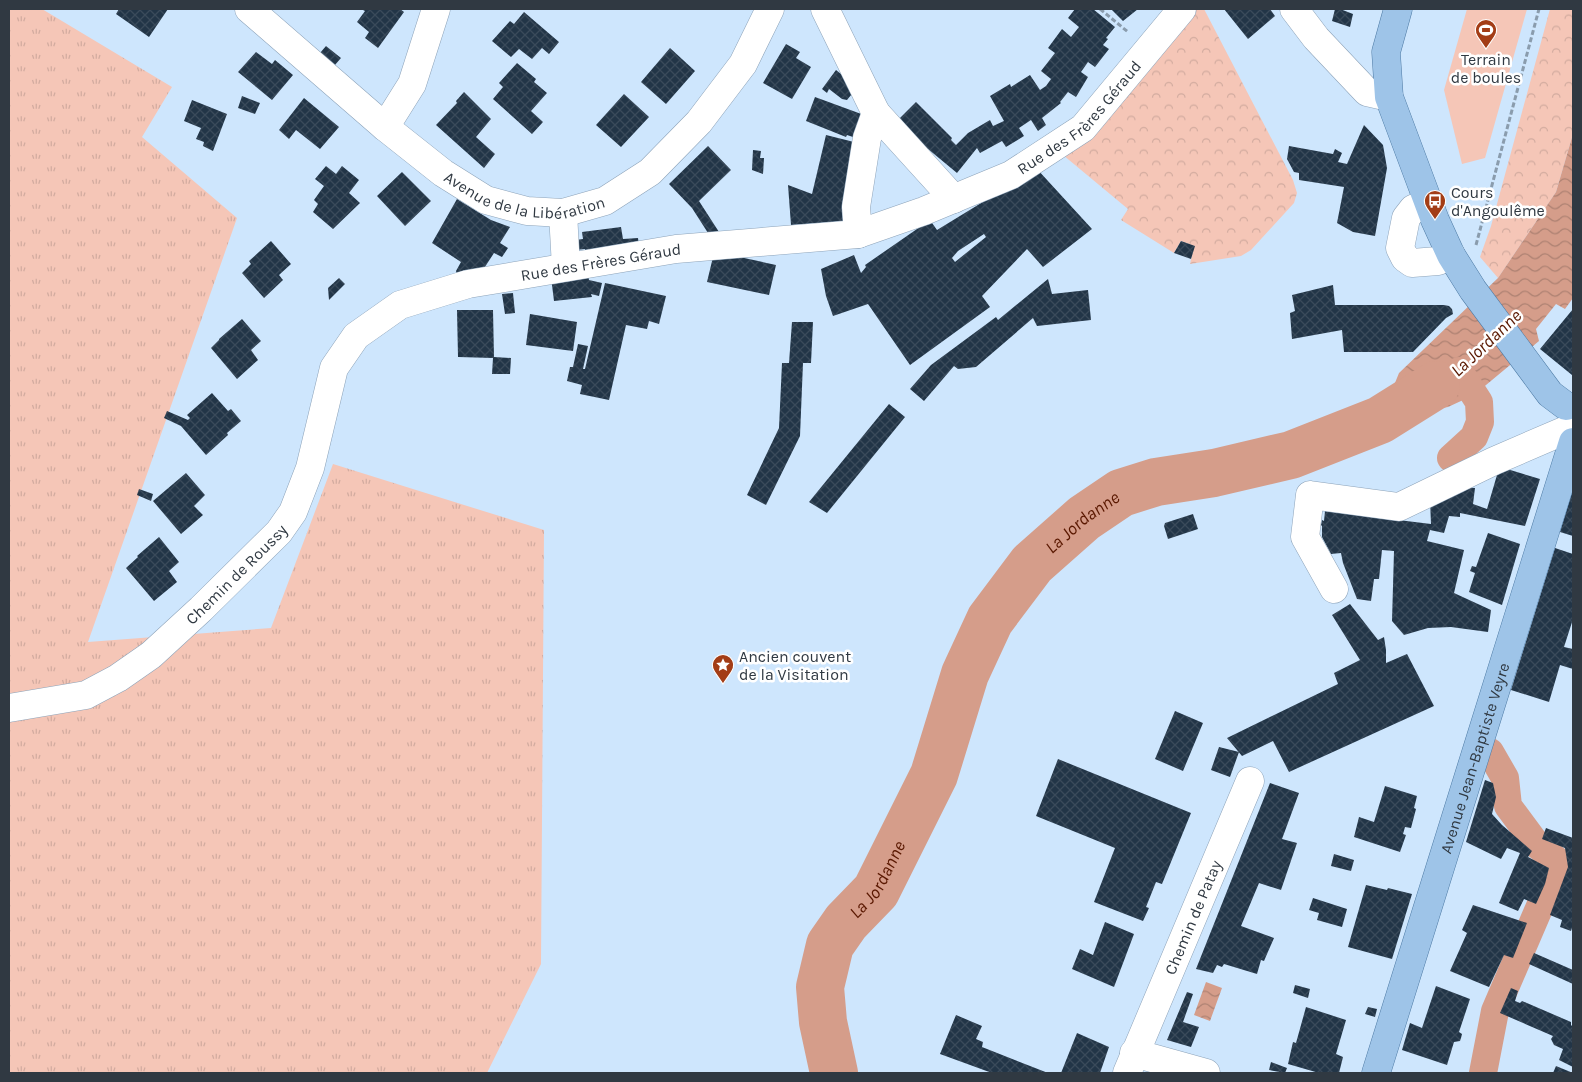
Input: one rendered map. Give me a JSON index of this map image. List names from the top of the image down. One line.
{"streets":{"main road":["Avenue Jean-Baptiste Veyre"],"street":["Rue des Frères Géraud","Avenue de la Libération","Chemin de Roussy","Chemin de Patay"]},"crossings":[["Rue des Frères Géraud","Avenue de la Libération"],["Rue des Frères Géraud","Chemin de Roussy"]],"water":["La Jordanne"],"places":{"sports":["Terrain de boules"],"bus stop":["Cours d'Angoulême"],"place":["Ancien couvent de la Visitation"]}}
